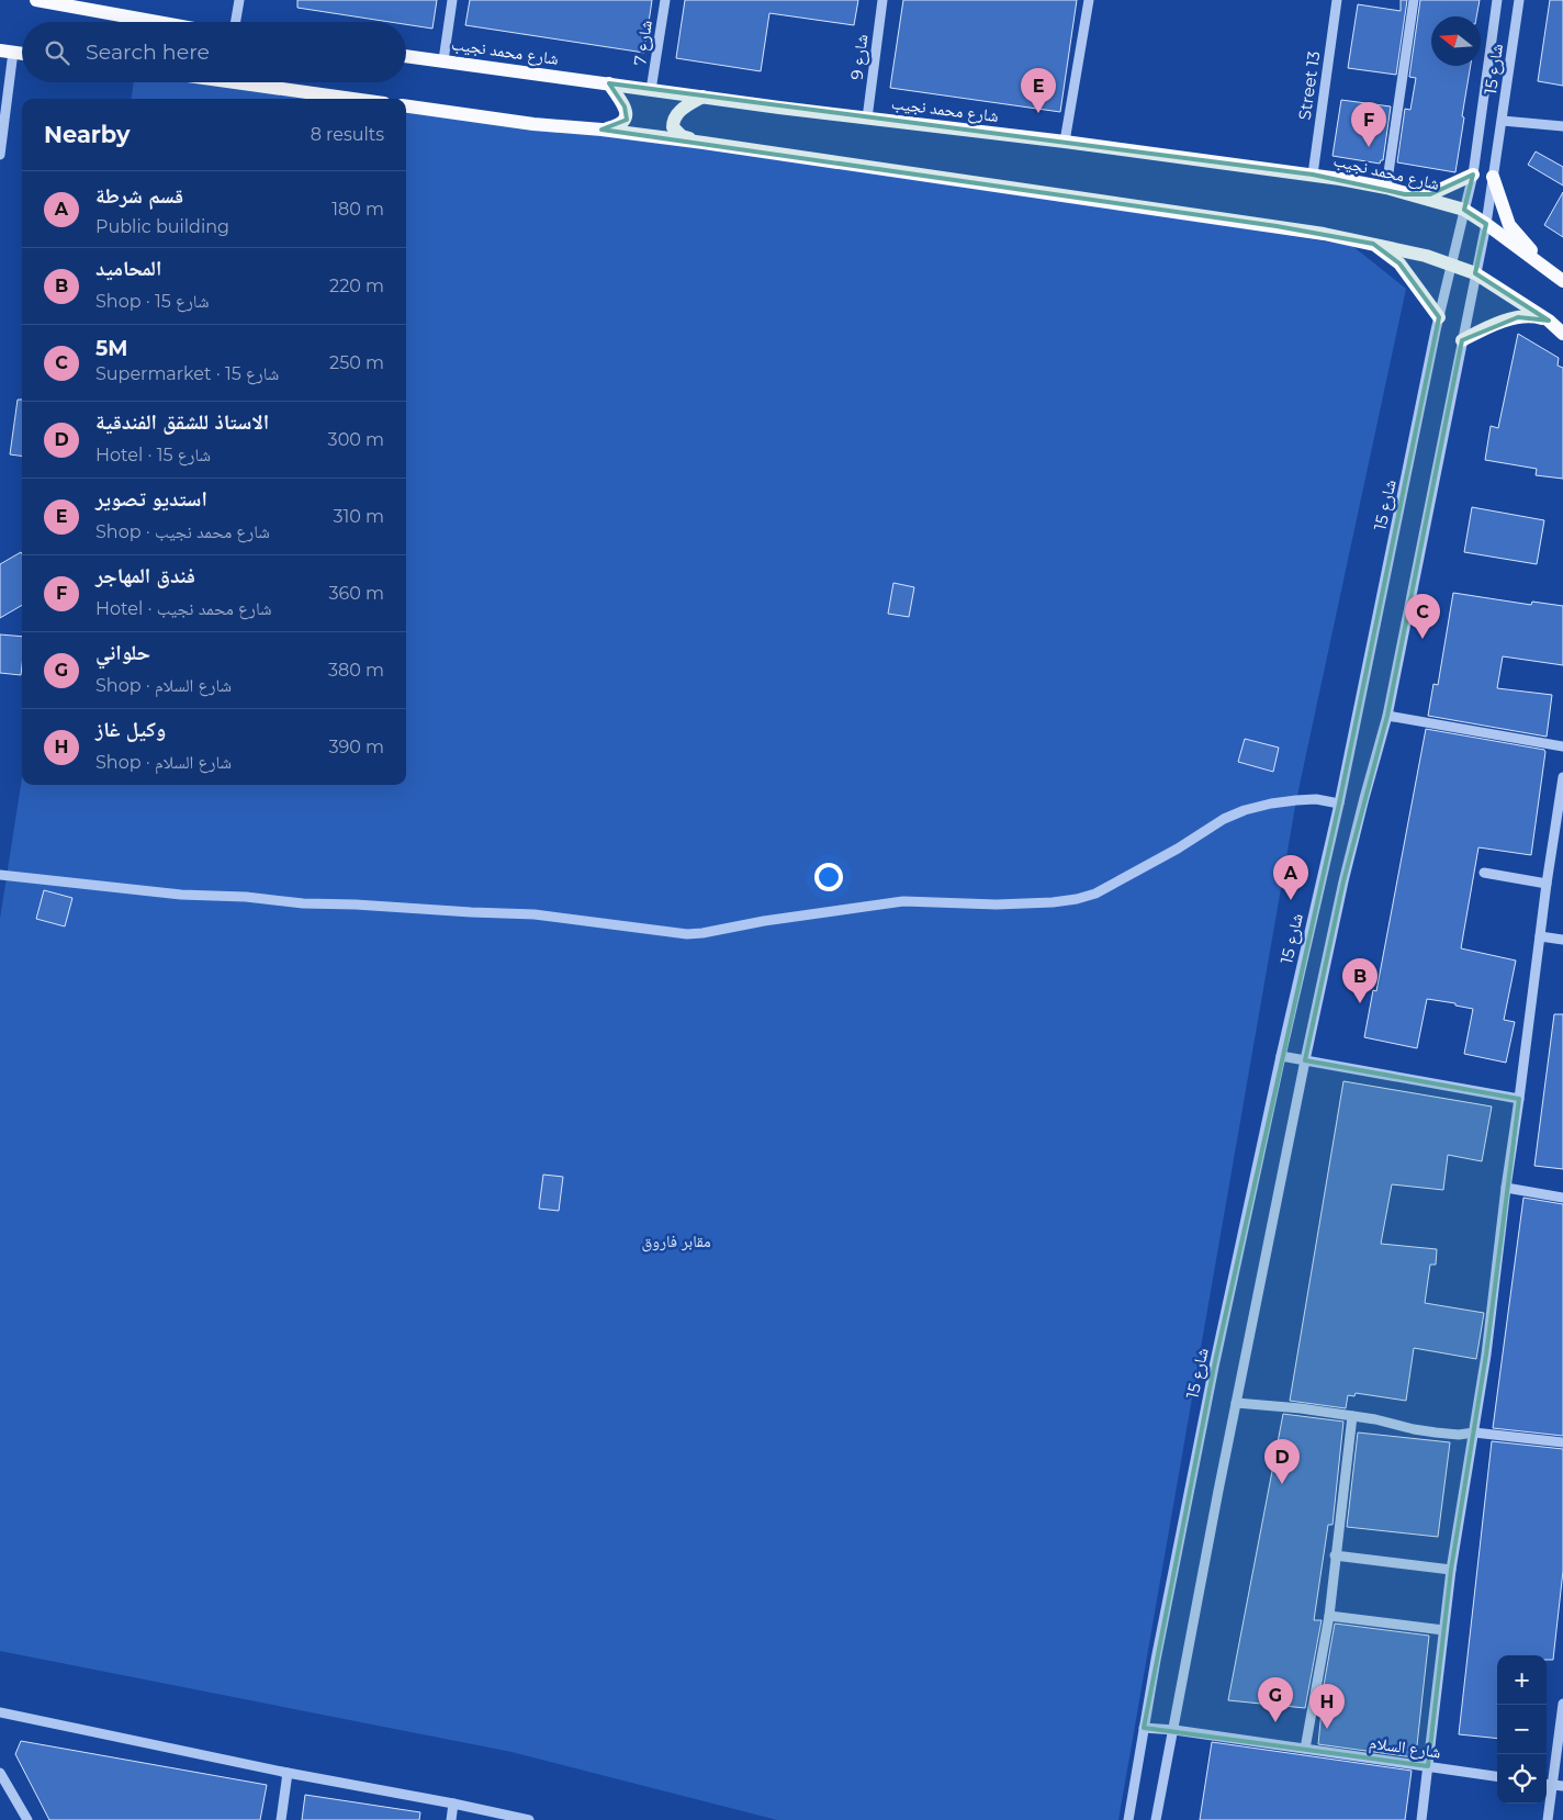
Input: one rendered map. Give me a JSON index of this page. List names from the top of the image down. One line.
{"streets":{"main road":["شارع محمد نجيب"],"street":["شارع 7","شارع 9","شارع 15","Street 13","شارع السلام"]},"crossings":[["شارع 7","شارع محمد نجيب"],["شارع محمد نجيب","شارع 9"],["شارع محمد نجيب","شارع 15"],["شارع محمد نجيب","Street 13"],["شارع 15","شارع السلام"]],"parks":["مقابر فاروق"],"north":"left","page":{"search":"Search here","pins":["E","F","C","A","B","D","G","H"],"heading":["Nearby","8 results"],"list":[{"mark":"A","name":"قسم شرطة","note":"Public building","value":"180 m"},{"mark":"B","name":"المحاميد","note":"Shop · شارع 15","value":"220 m"},{"mark":"C","name":"5M","note":"Supermarket · شارع 15","value":"250 m"},{"mark":"D","name":"الاستاذ للشقق الفندقية","note":"Hotel · شارع 15","value":"300 m"},{"mark":"E","name":"استديو تصوير","note":"Shop · شارع محمد نجيب","value":"310 m"},{"mark":"F","name":"فندق المهاجر","note":"Hotel · شارع محمد نجيب","value":"360 m"},{"mark":"G","name":"حلواني","note":"Shop · شارع السلام","value":"380 m"},{"mark":"H","name":"وكيل غاز","note":"Shop · شارع السلام","value":"390 m"}],"map_buttons":["+","−"]}}
